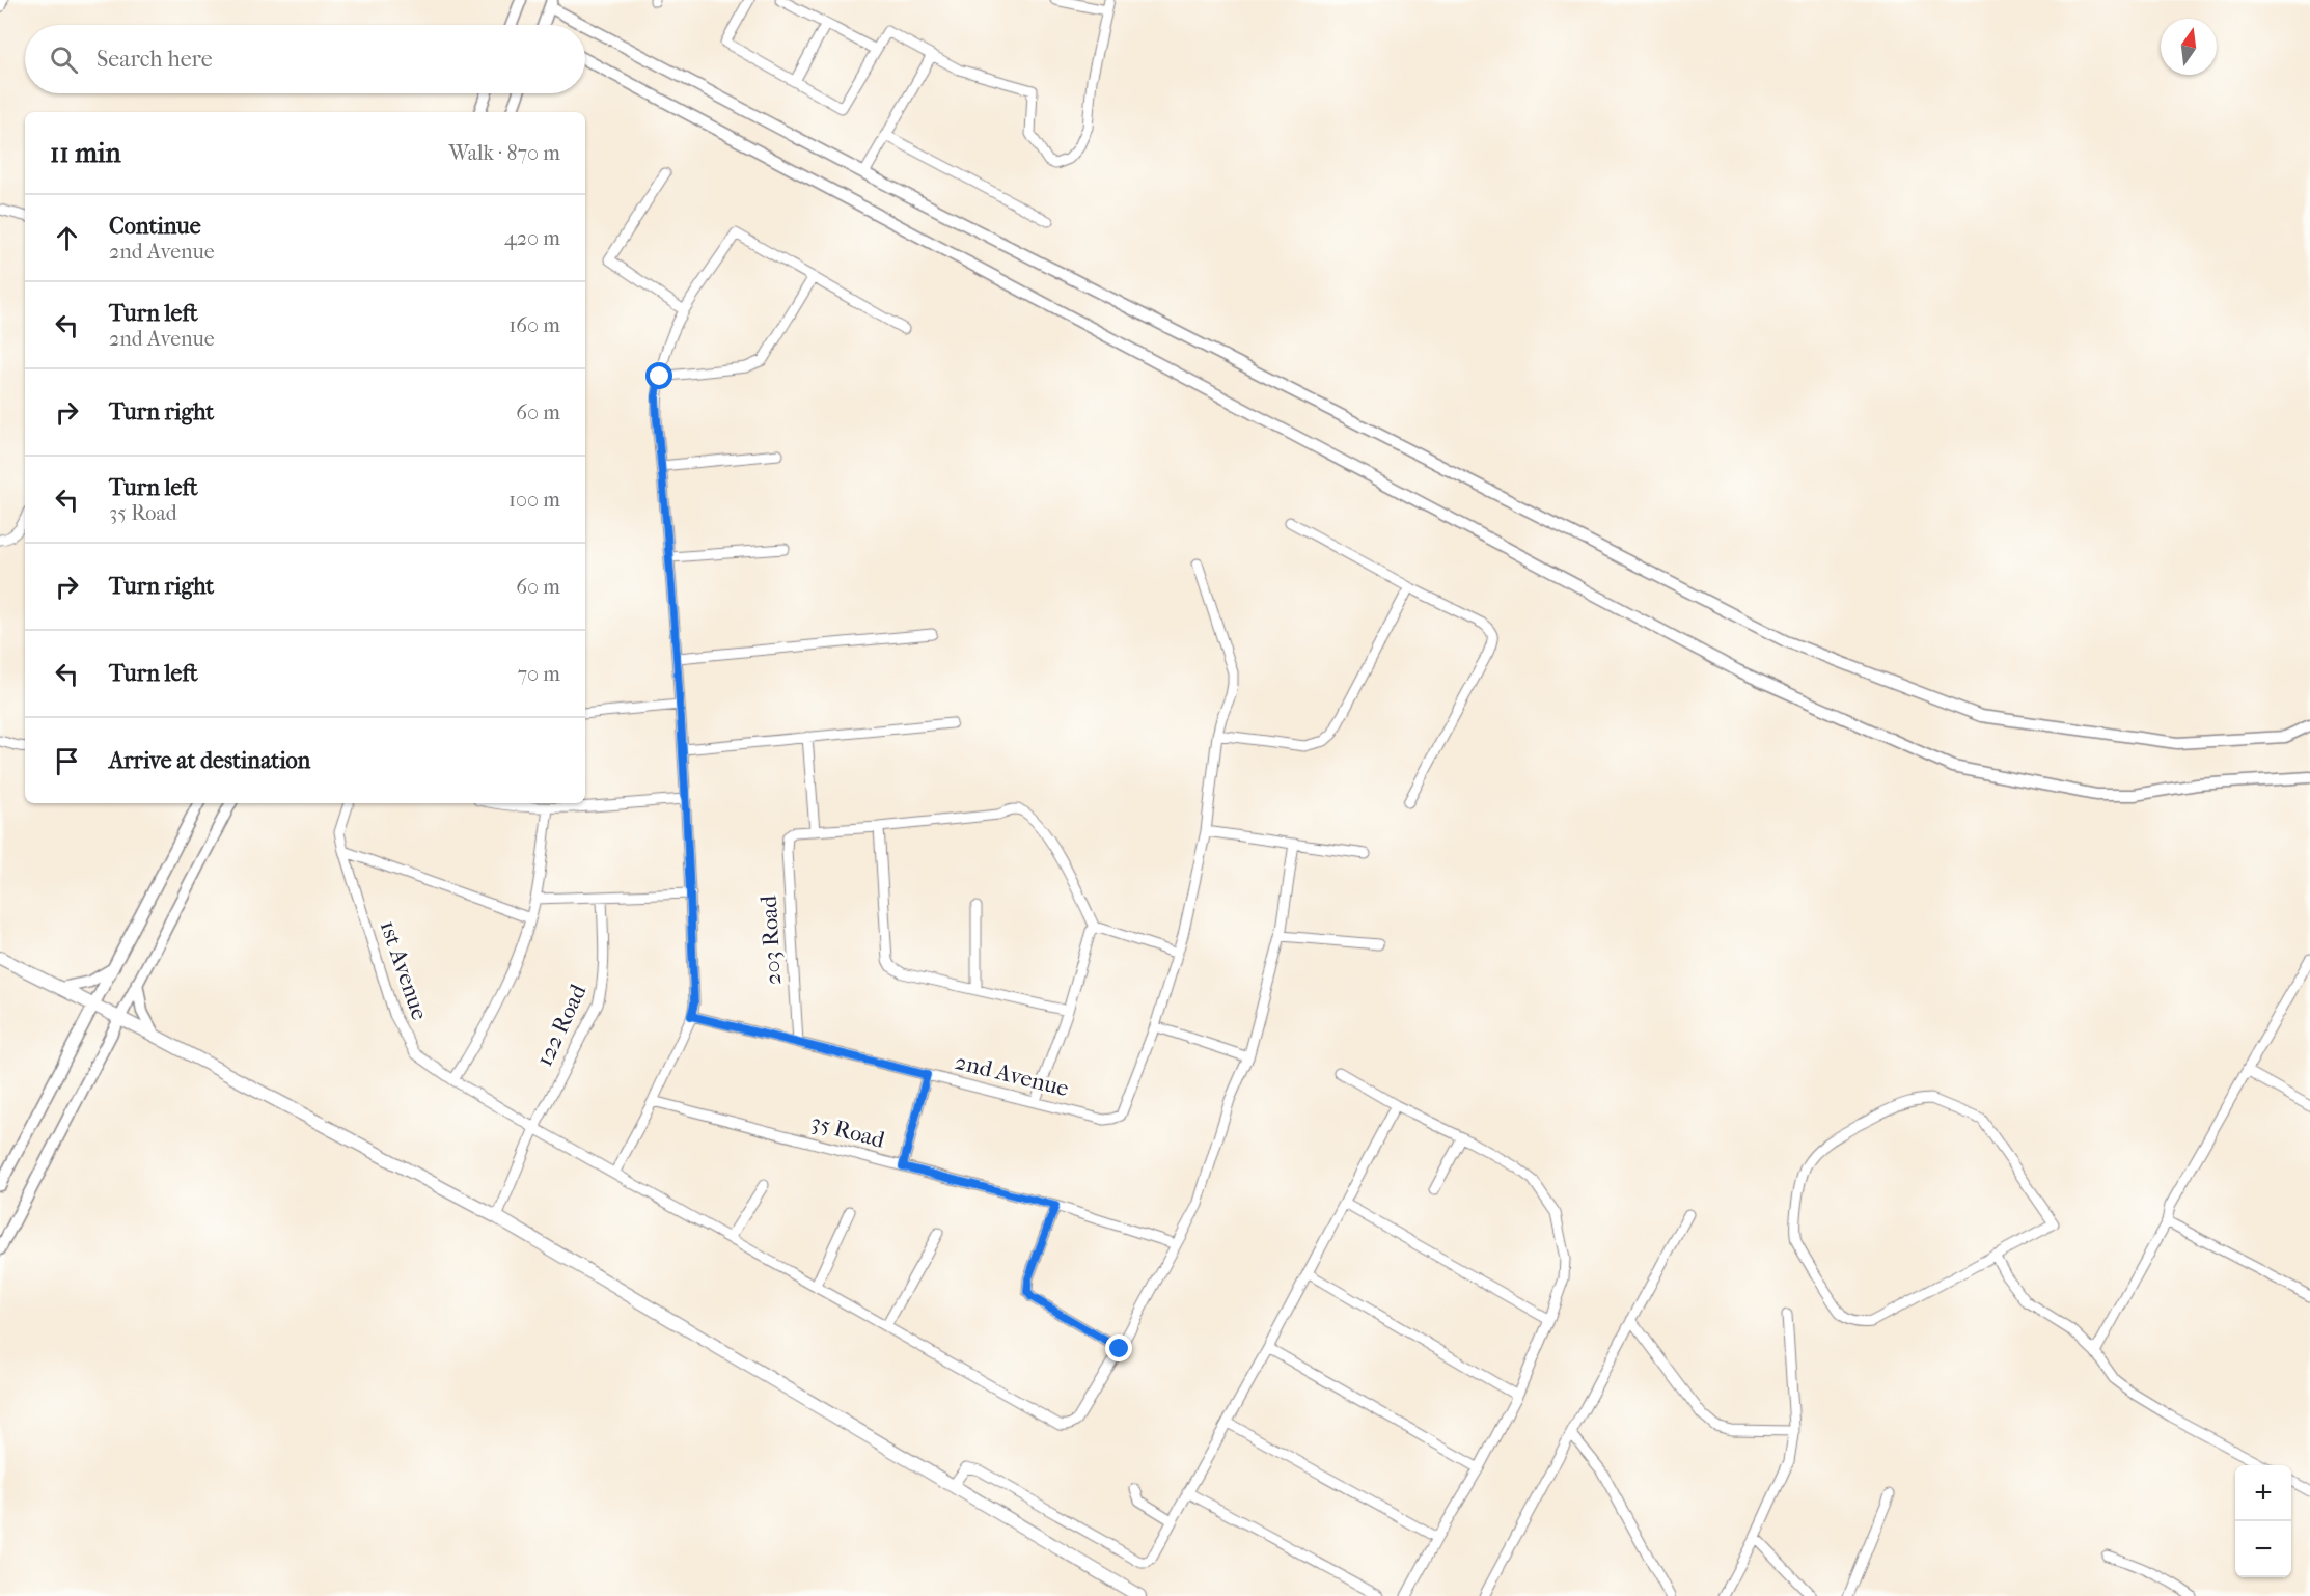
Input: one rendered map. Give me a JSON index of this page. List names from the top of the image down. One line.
{"streets":{"street":["203 Road","1st Avenue","122 Road","2nd Avenue","35 Road"]},"crossings":[["203 Road","2nd Avenue"],["1st Avenue","122 Road"]],"north":"top","page":{"search":"Search here","heading":["11 min","Walk · 870 m"],"list":[["Continue","2nd Avenue","420 m"],["Turn left","2nd Avenue","160 m"],["Turn right","60 m"],["Turn left","35 Road","100 m"],["Turn right","60 m"],["Turn left","70 m"],"Arrive at destination"],"map_buttons":["+","−"]}}
